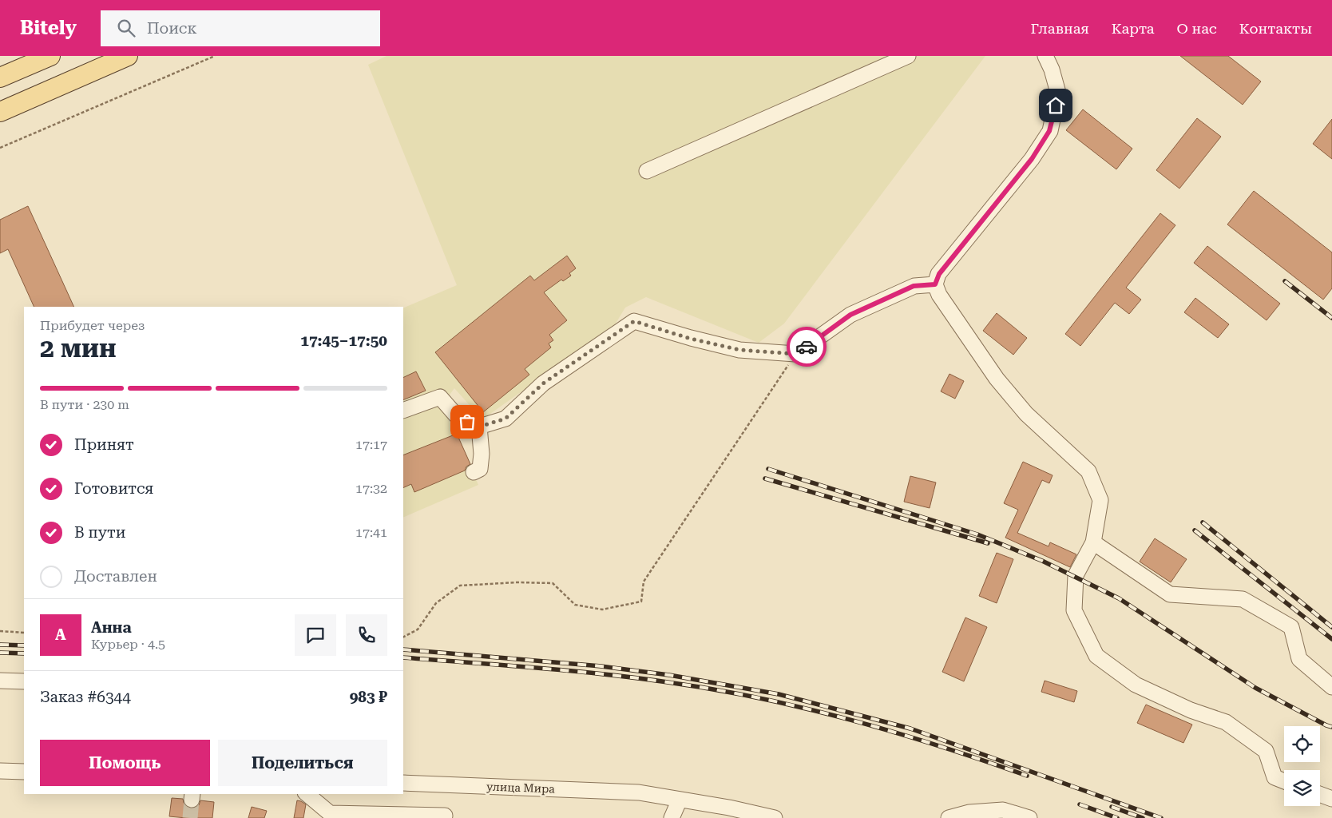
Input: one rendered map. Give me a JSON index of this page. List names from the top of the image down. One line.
{"streets":{"street":["улица Мира"]},"page":{"header":"Bitely","search":"Поиск","nav":["Главная","Карта","О нас","Контакты"],"heading":["2 мин","Прибудет через","17:45–17:50"],"panel":["Анна","Курьер · 4.5","Заказ #6344","983 ₽"],"bar":"В пути · 230 m","list":[["Принят","17:17"],["Готовится","17:32"],["В пути","17:41"],"Доставлен"],"round":"А","buttons":["Помощь","Поделиться"]}}
